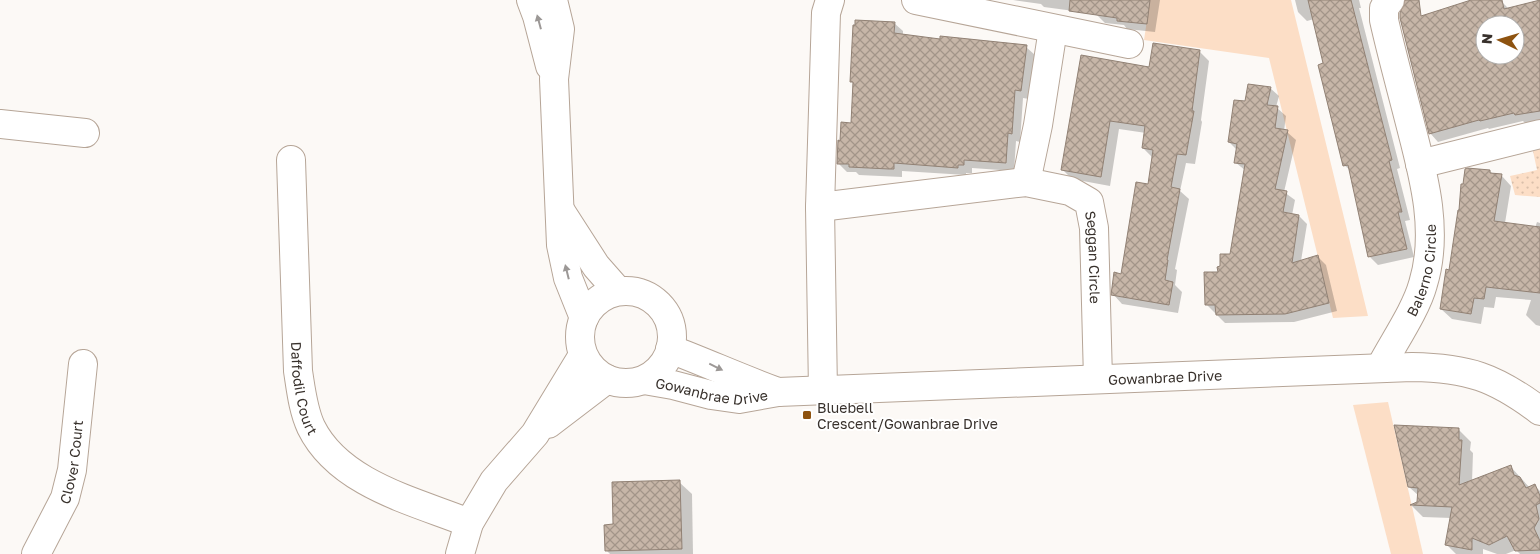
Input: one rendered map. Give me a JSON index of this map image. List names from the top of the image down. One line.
{"streets":{"street":["Seggan Circle","Balerno Circle","Gowanbrae Drive","Daffodil Court","Clover Court"]},"crossings":[["Seggan Circle","Gowanbrae Drive"],["Balerno Circle","Gowanbrae Drive"]],"places":{"transit":["Bluebell Crescent/Gowanbrae Drive"]},"north":"left"}
